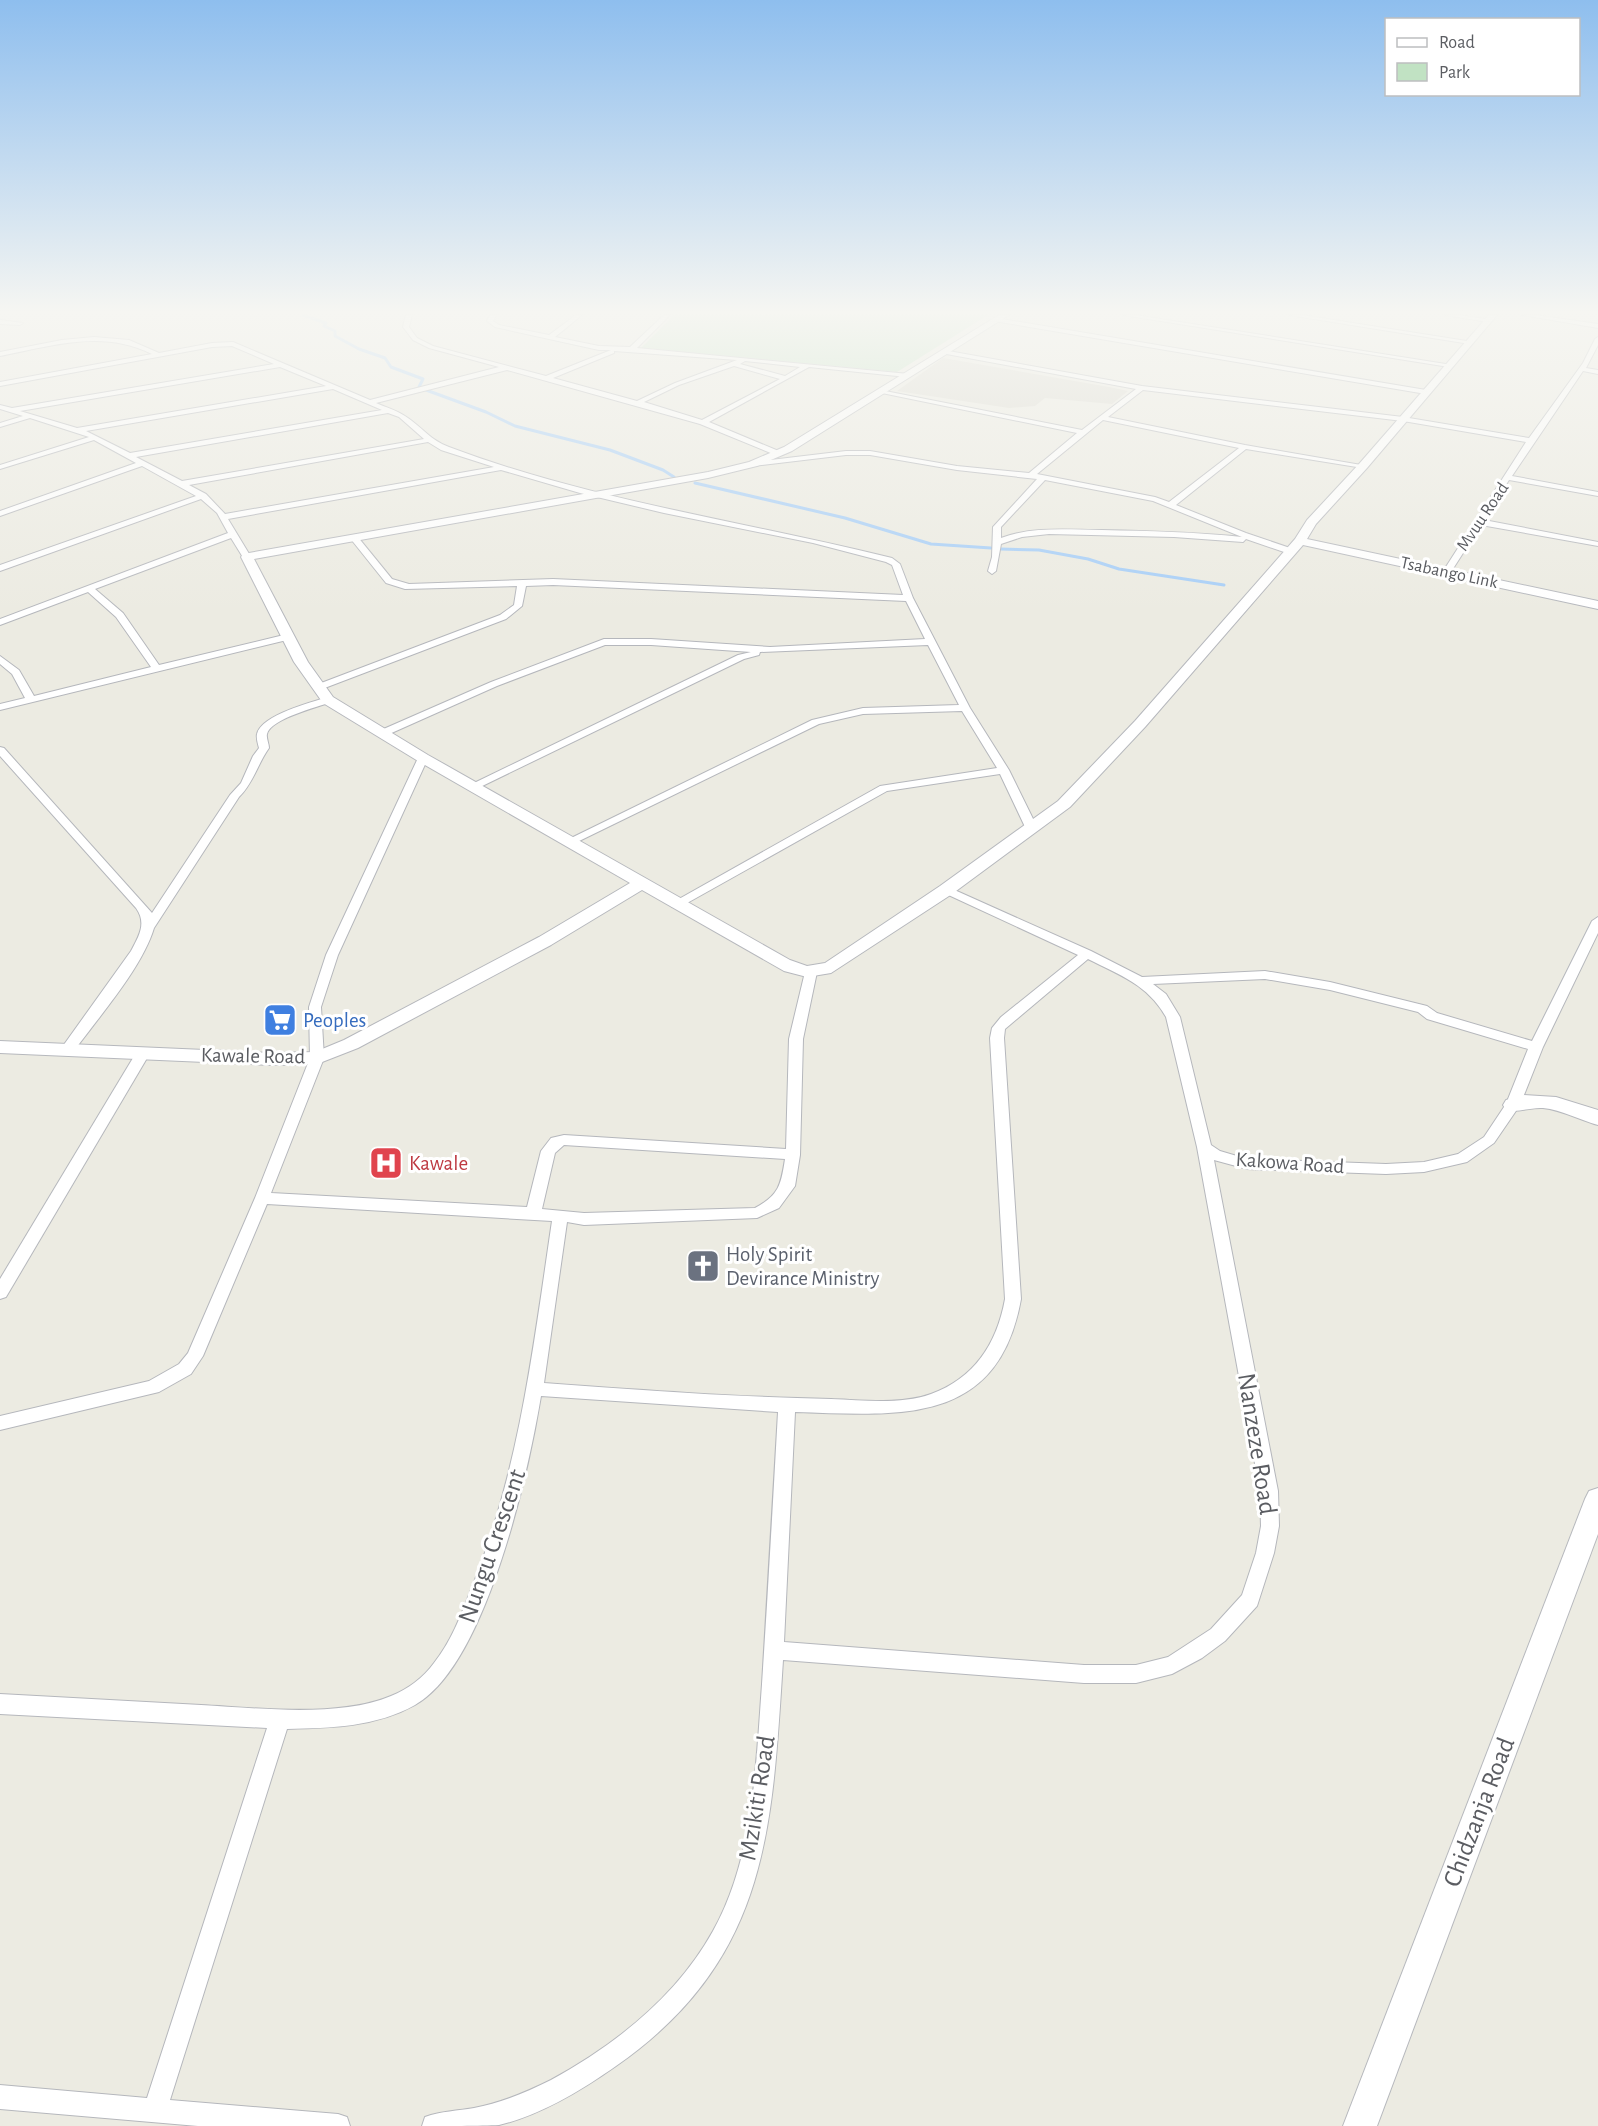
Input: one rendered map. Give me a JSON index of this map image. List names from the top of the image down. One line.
{"streets":{"street":["Mvuu Road","Tsabango Link","Kawale Road","Kakowa Road","Nanzeze Road","Nungu Crescent","Mzikiti Road","Chidzanja Road"]},"crossings":[["Mvuu Road","Tsabango Link"],["Kakowa Road","Nanzeze Road"],["Nanzeze Road","Mzikiti Road"]],"places":{"supermarket":["Peoples"],"hospital":["Kawale"],"church":["Holy Spirit Devirance Ministry"]},"legend":["Road","Park"]}
